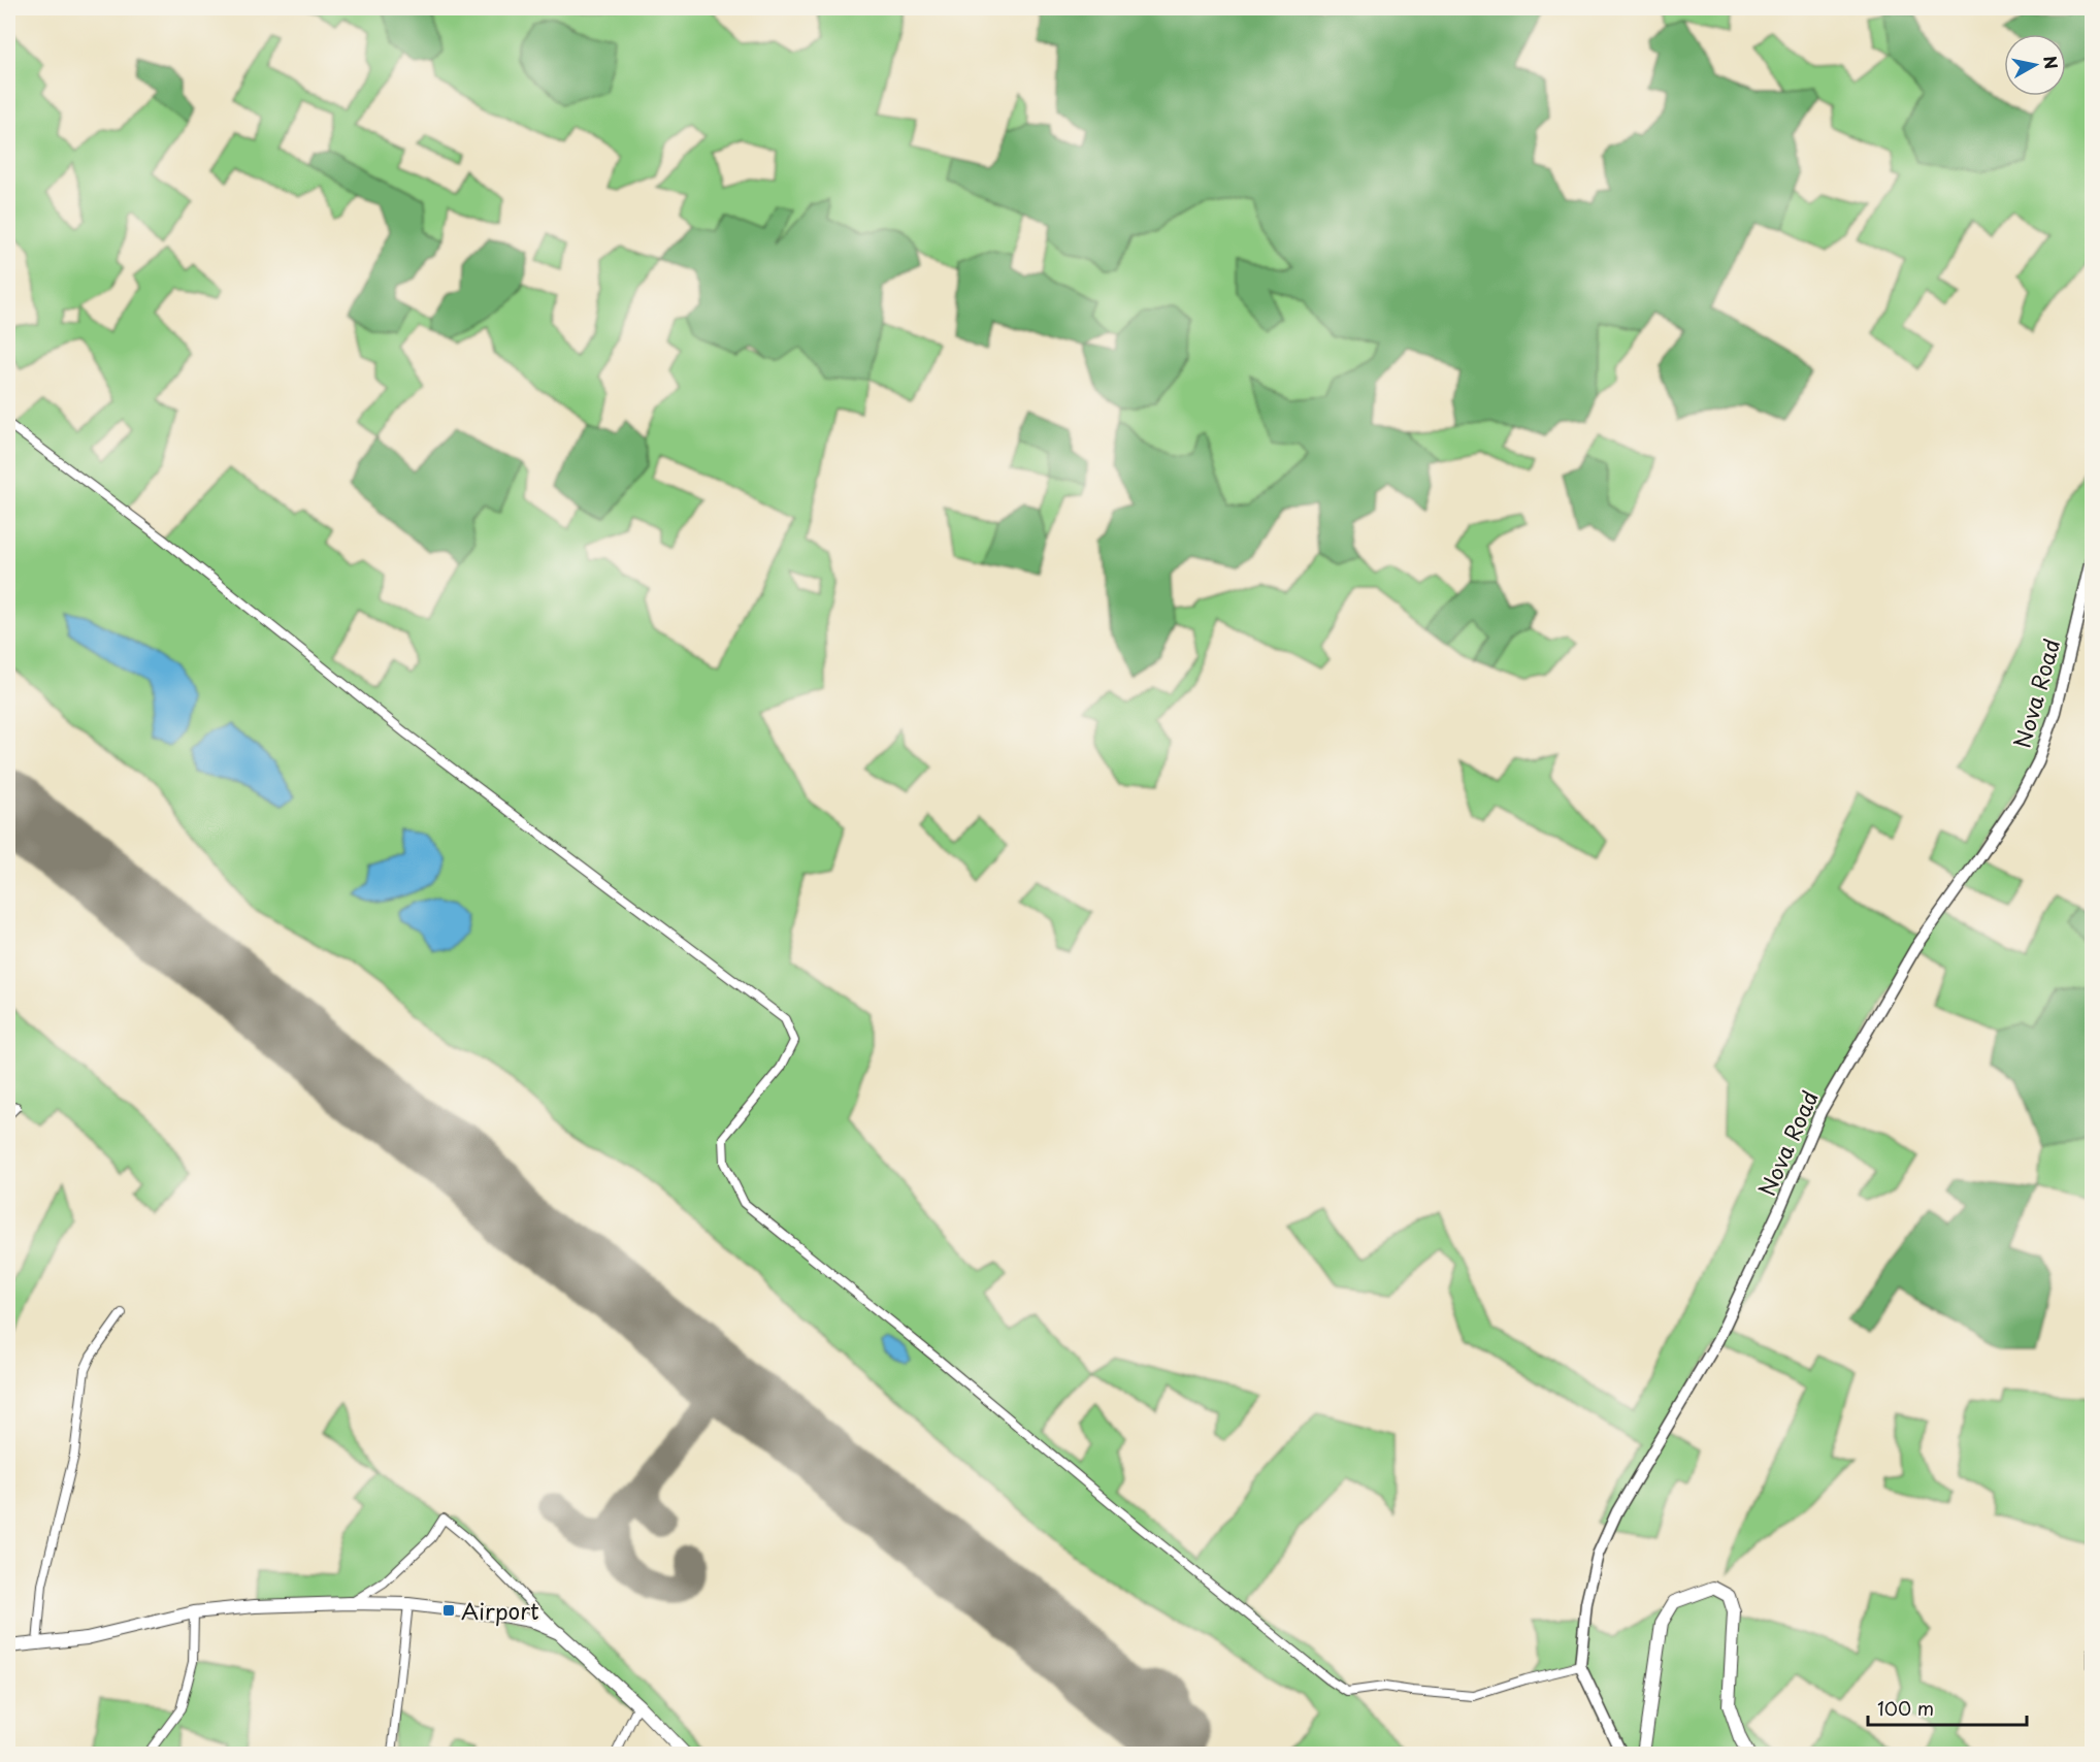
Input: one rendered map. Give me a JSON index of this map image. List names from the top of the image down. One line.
{"streets":{"street":["Nova Road"]},"places":{"transit":["Airport"]},"scale_bar":"100 m","north":"right"}
